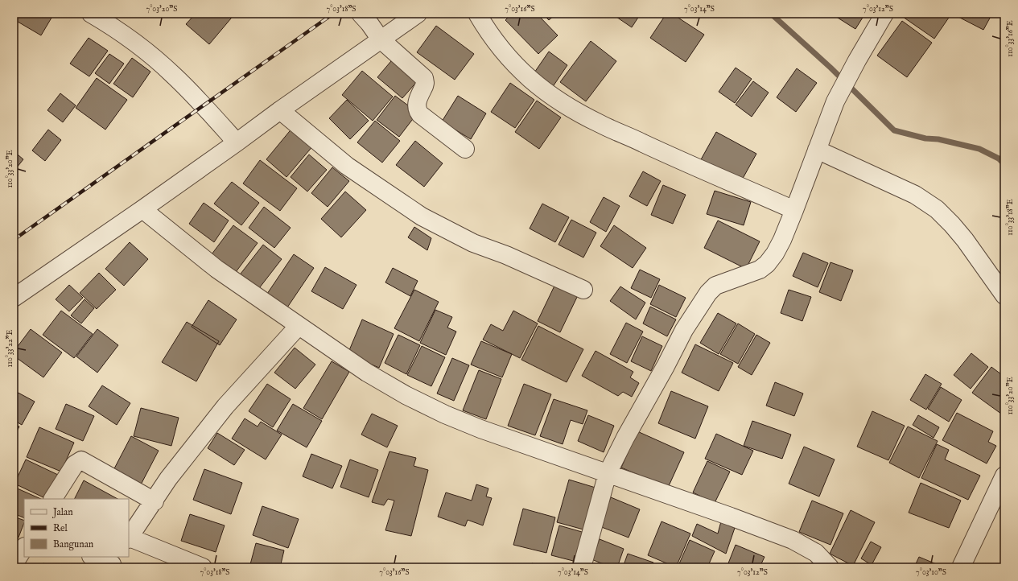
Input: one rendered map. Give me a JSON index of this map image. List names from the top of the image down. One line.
{"legend":["Jalan","Rel","Bangunan"],"coordinates":["7°03'20\"S","7°03'18\"S","7°03'16\"S","7°03'14\"S","7°03'12\"S","110°33'16\"E","110°33'20\"E","110°33'18\"E","110°33'22\"E","7°03'10\"S"]}
